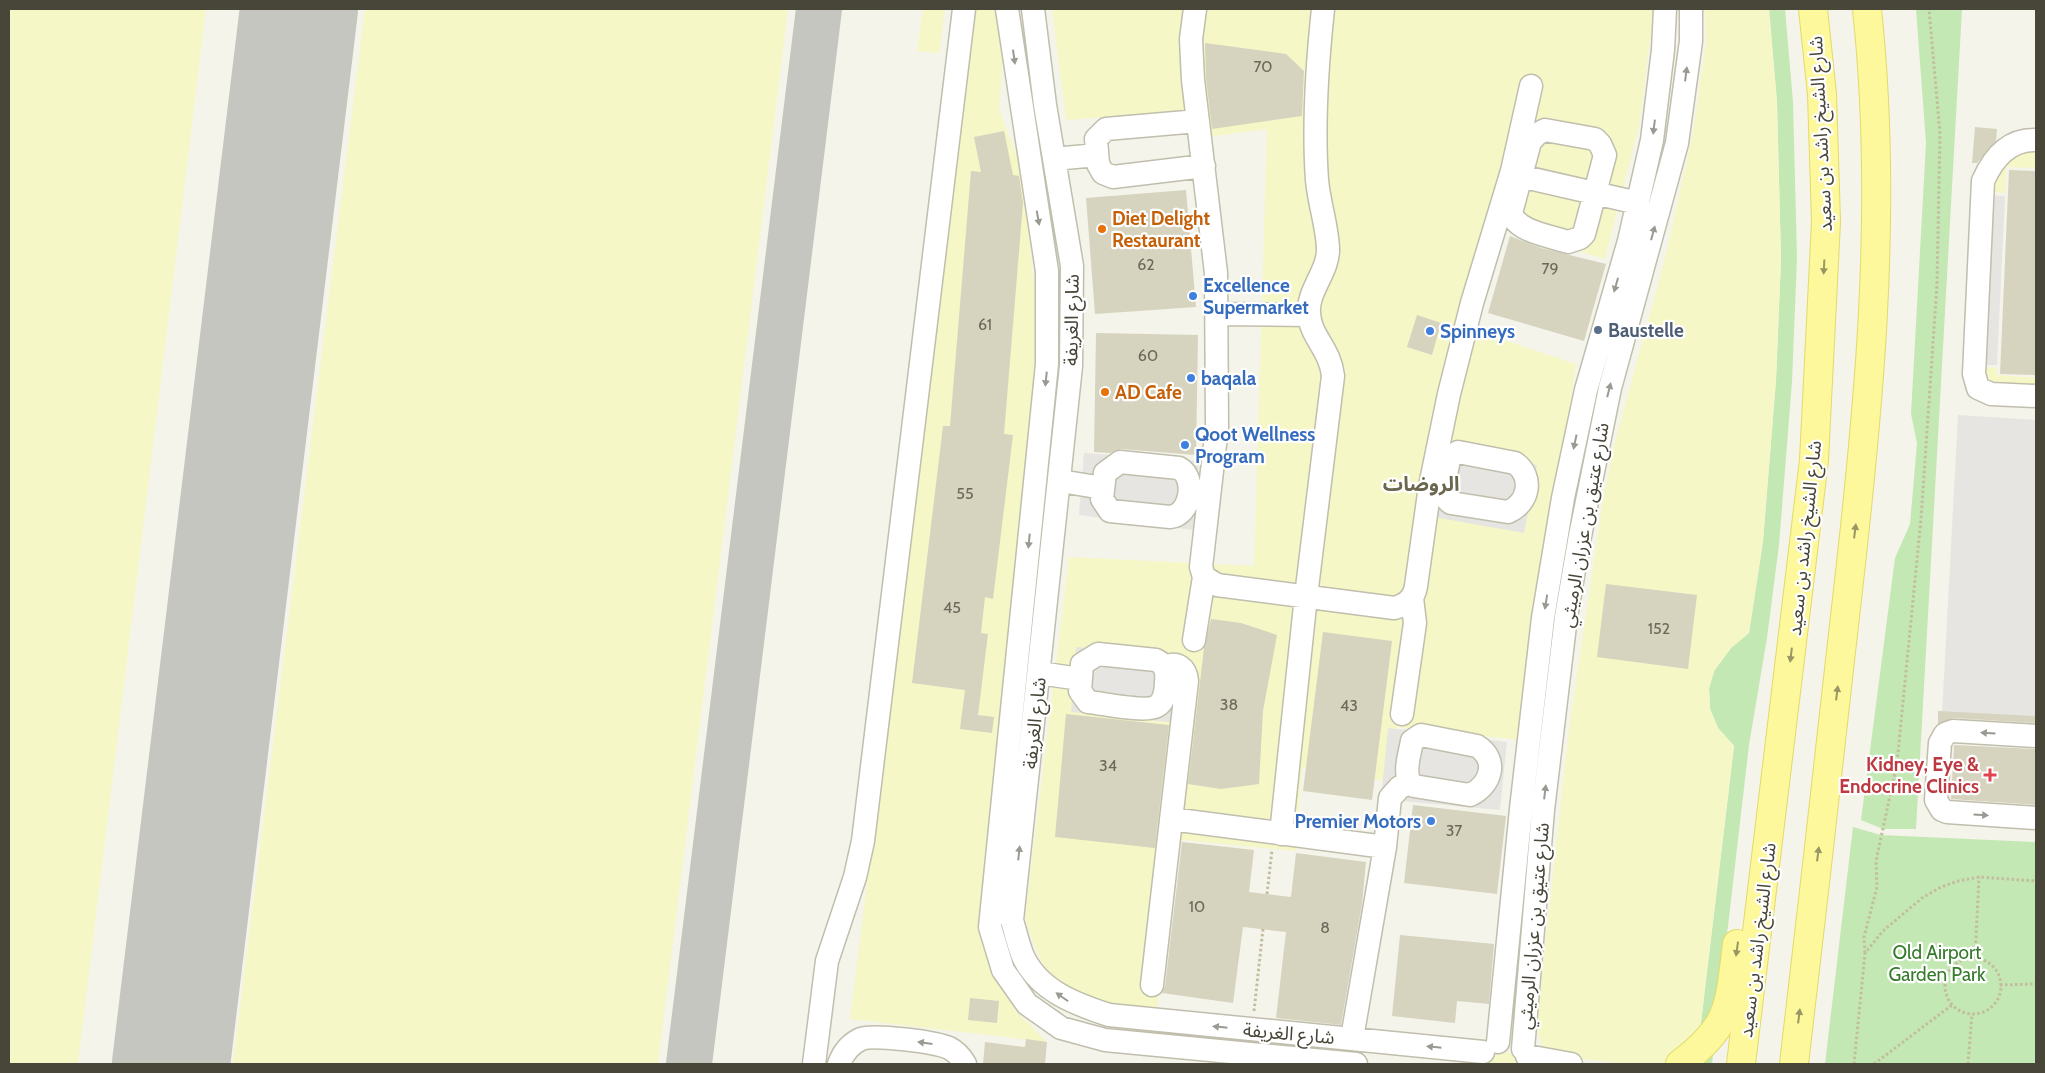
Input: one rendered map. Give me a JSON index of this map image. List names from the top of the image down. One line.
{"streets":{"main road":["شارع الشيخ راشد بن سعيد"],"street":["شارع الغريفة","شارع عتيق بن عزران الرميثي"]},"crossings":[["شارع الغريفة","شارع عتيق بن عزران الرميثي"]],"districts":["الروضات"],"parks":["Old Airport Garden Park"],"places":{"other":["Diet Delight Restaurant","Excellence Supermarket","Baustelle","Spinneys","baqala","AD Cafe","Qoot Wellness Program","Premier Motors"],"health":["Kidney, Eye & Endocrine Clinics"]},"house_numbers":["70","62","79","61","60","55","45","152","38","43","34","37","10","8"]}
